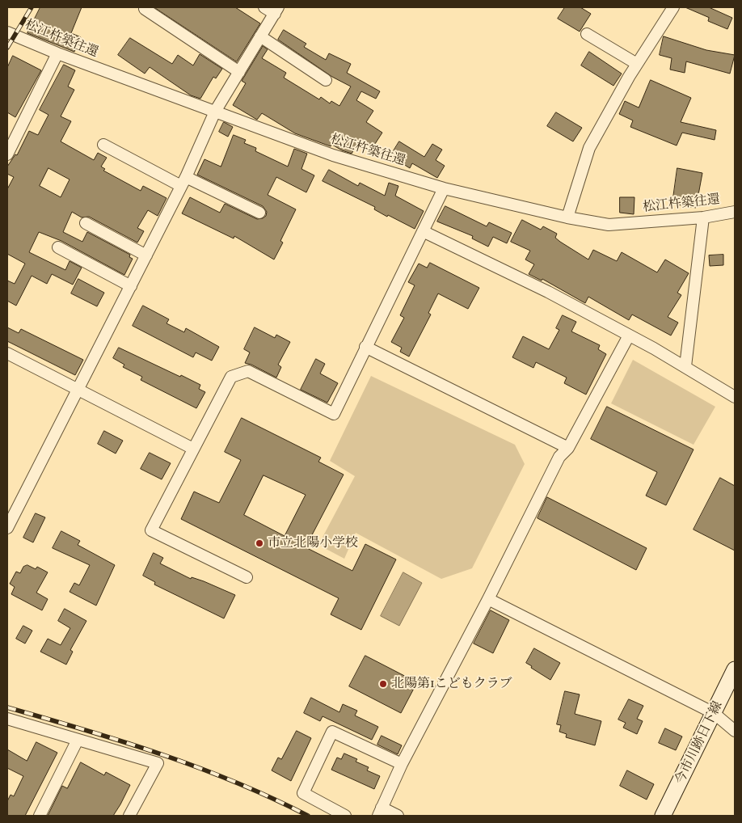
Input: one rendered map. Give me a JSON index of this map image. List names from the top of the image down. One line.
{"streets":{"street":["松江杵築往還","今市川跡日下線"]},"places":["市立北陽小学校","北陽第1こどもクラブ"]}
